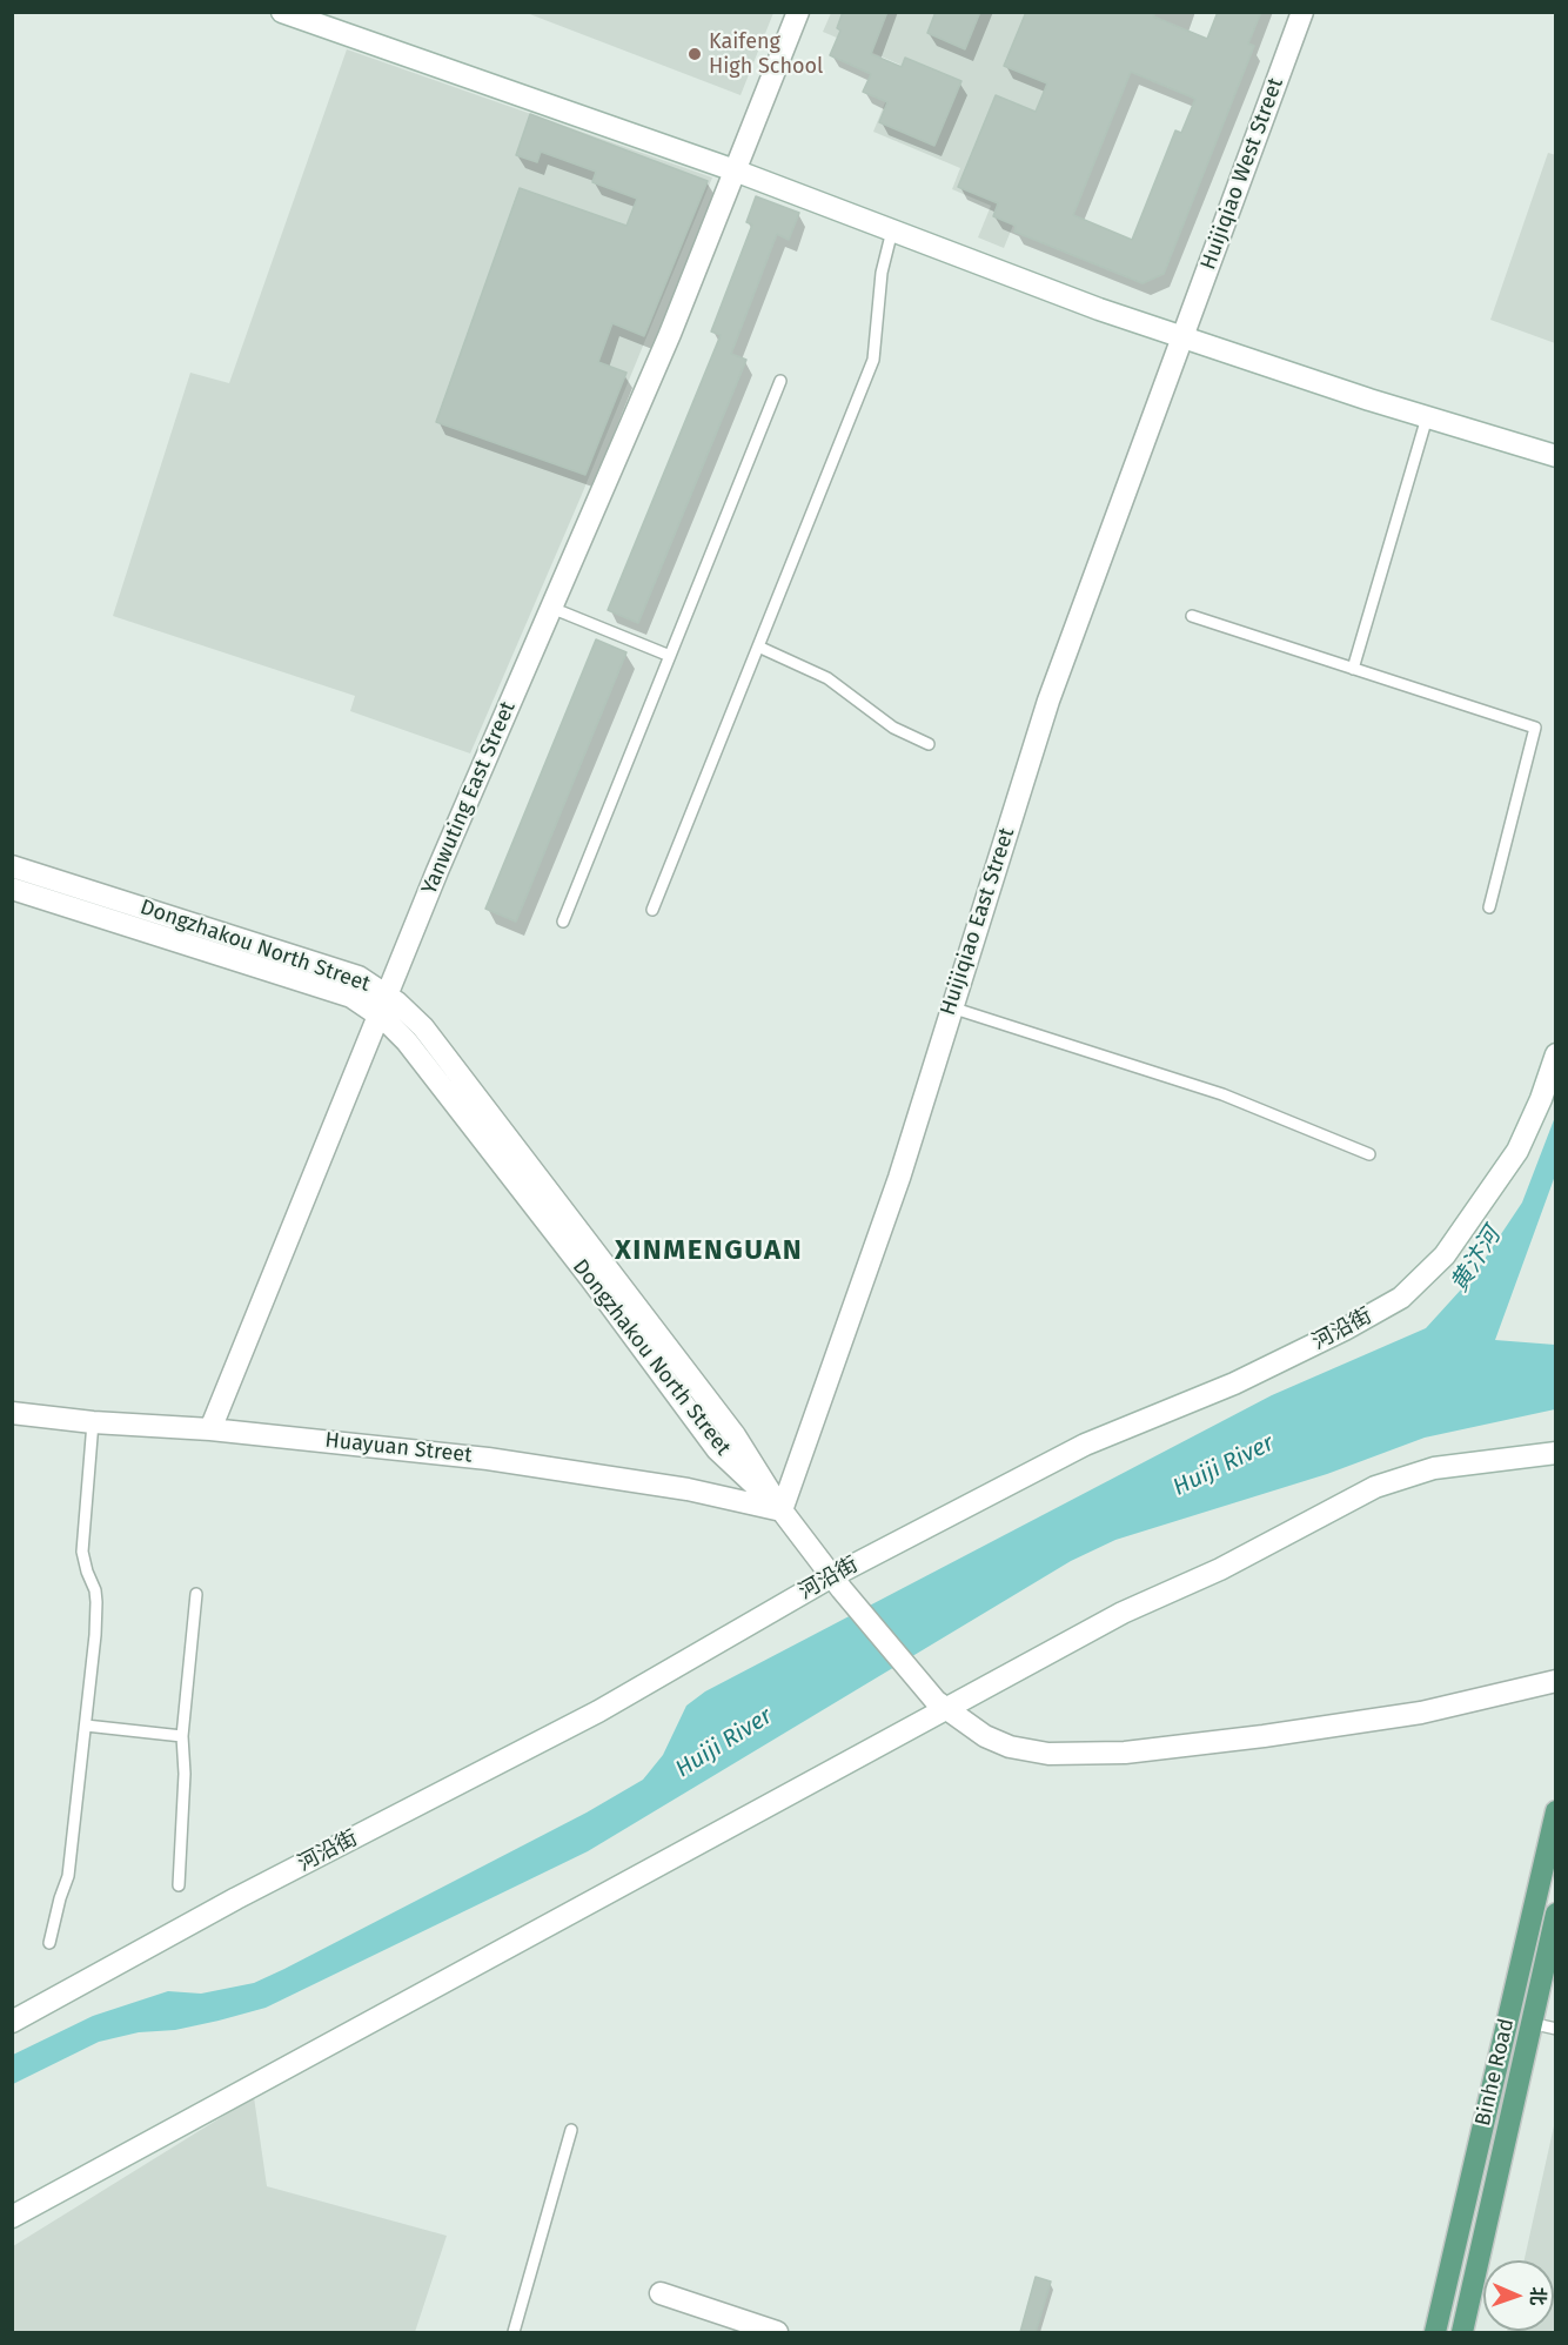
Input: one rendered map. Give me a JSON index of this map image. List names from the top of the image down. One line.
{"streets":{"main road":["Binhe Road"],"street":["Huijiqiao West Street","Yanwuting East Street","Huijiqiao East Street","Dongzhakou North Street","河沿街","Huayuan Street"]},"crossings":[["Huijiqiao West Street","Huijiqiao East Street"],["Yanwuting East Street","Dongzhakou North Street"],["Yanwuting East Street","Huayuan Street"],["Huijiqiao East Street","Dongzhakou North Street"],["Huijiqiao East Street","Huayuan Street"],["Dongzhakou North Street","Huayuan Street"]],"districts":["XINMENGUAN"],"water":["黄汴河","Huiji River"],"places":["Kaifeng High School"],"north":"right"}
